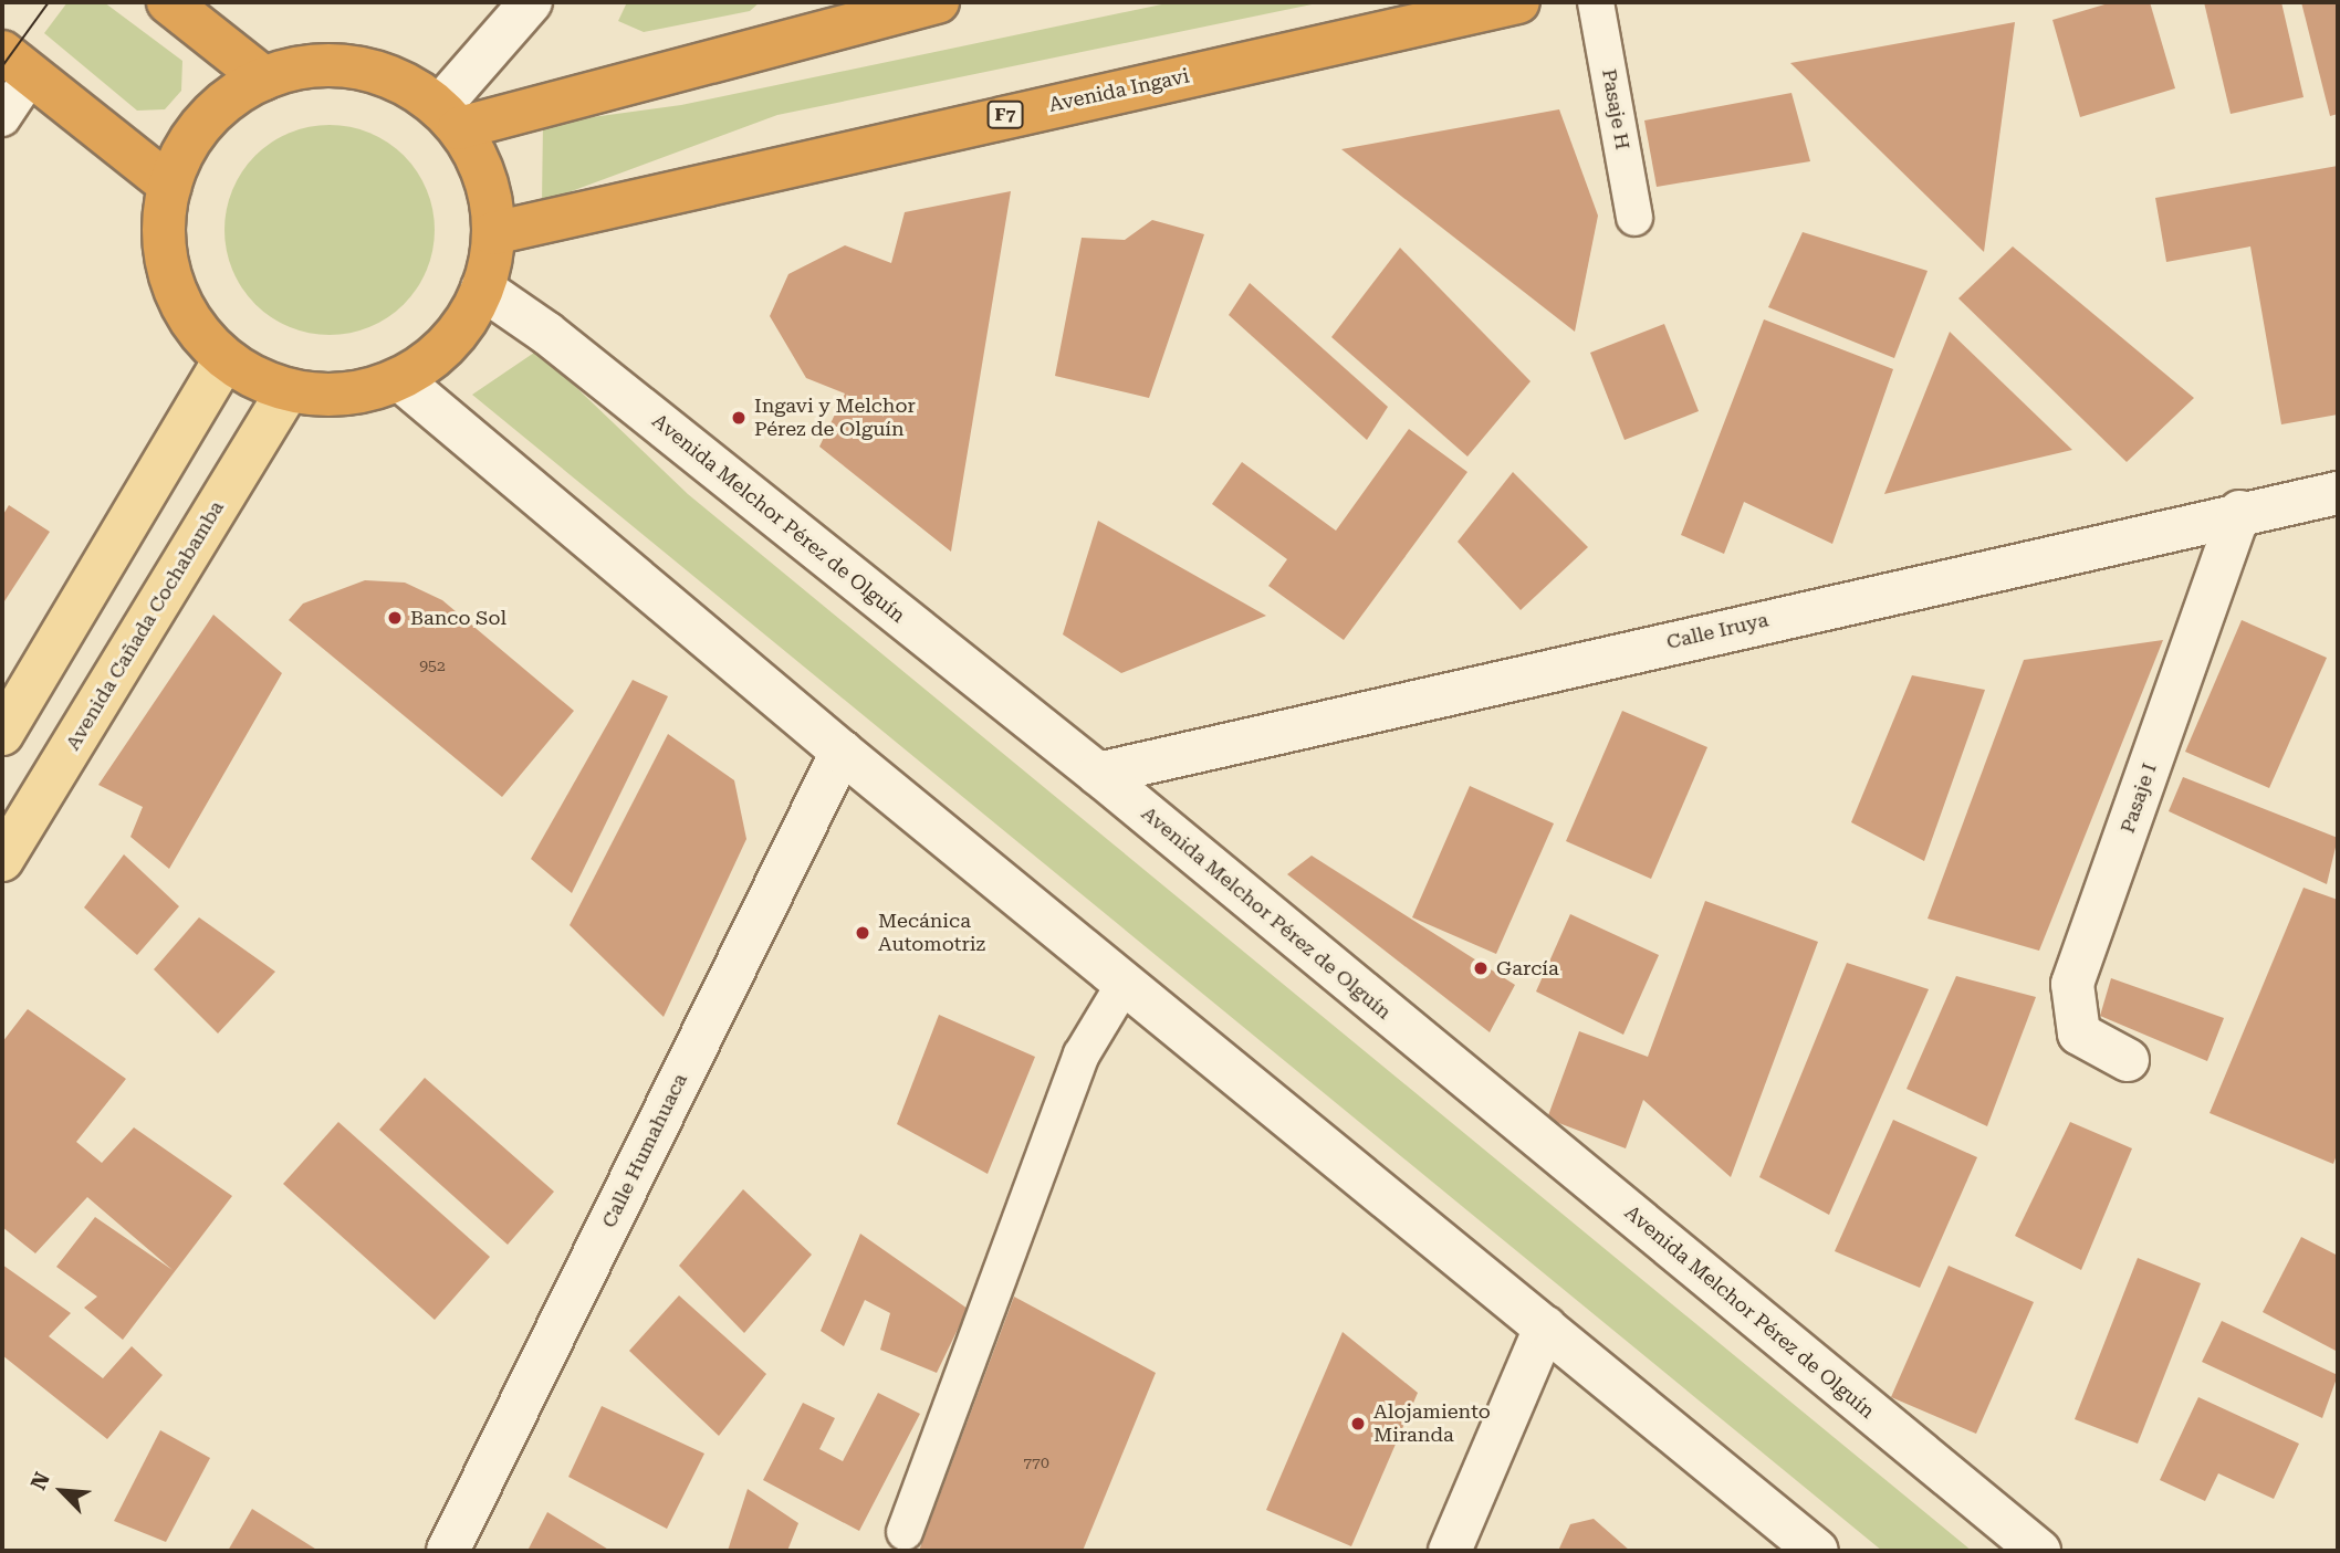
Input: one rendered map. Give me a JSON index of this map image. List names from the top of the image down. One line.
{"streets":{"highway":["Avenida Ingavi","F7"],"main road":["Avenida Cañada Cochabamba"],"street":["Avenida Melchor Pérez de Olguín","Calle Iruya","Pasaje I","Calle Humahuaca"],"lane":["Pasaje H"]},"crossings":[["Avenida Melchor Pérez de Olguín","Calle Iruya"],["Calle Iruya","Pasaje I"]],"places":["Ingavi y Melchor Pérez de Olguín","Banco Sol","Mecánica Automotriz","García","Alojamiento Miranda"],"house_numbers":["952","770"],"north":"top left"}
